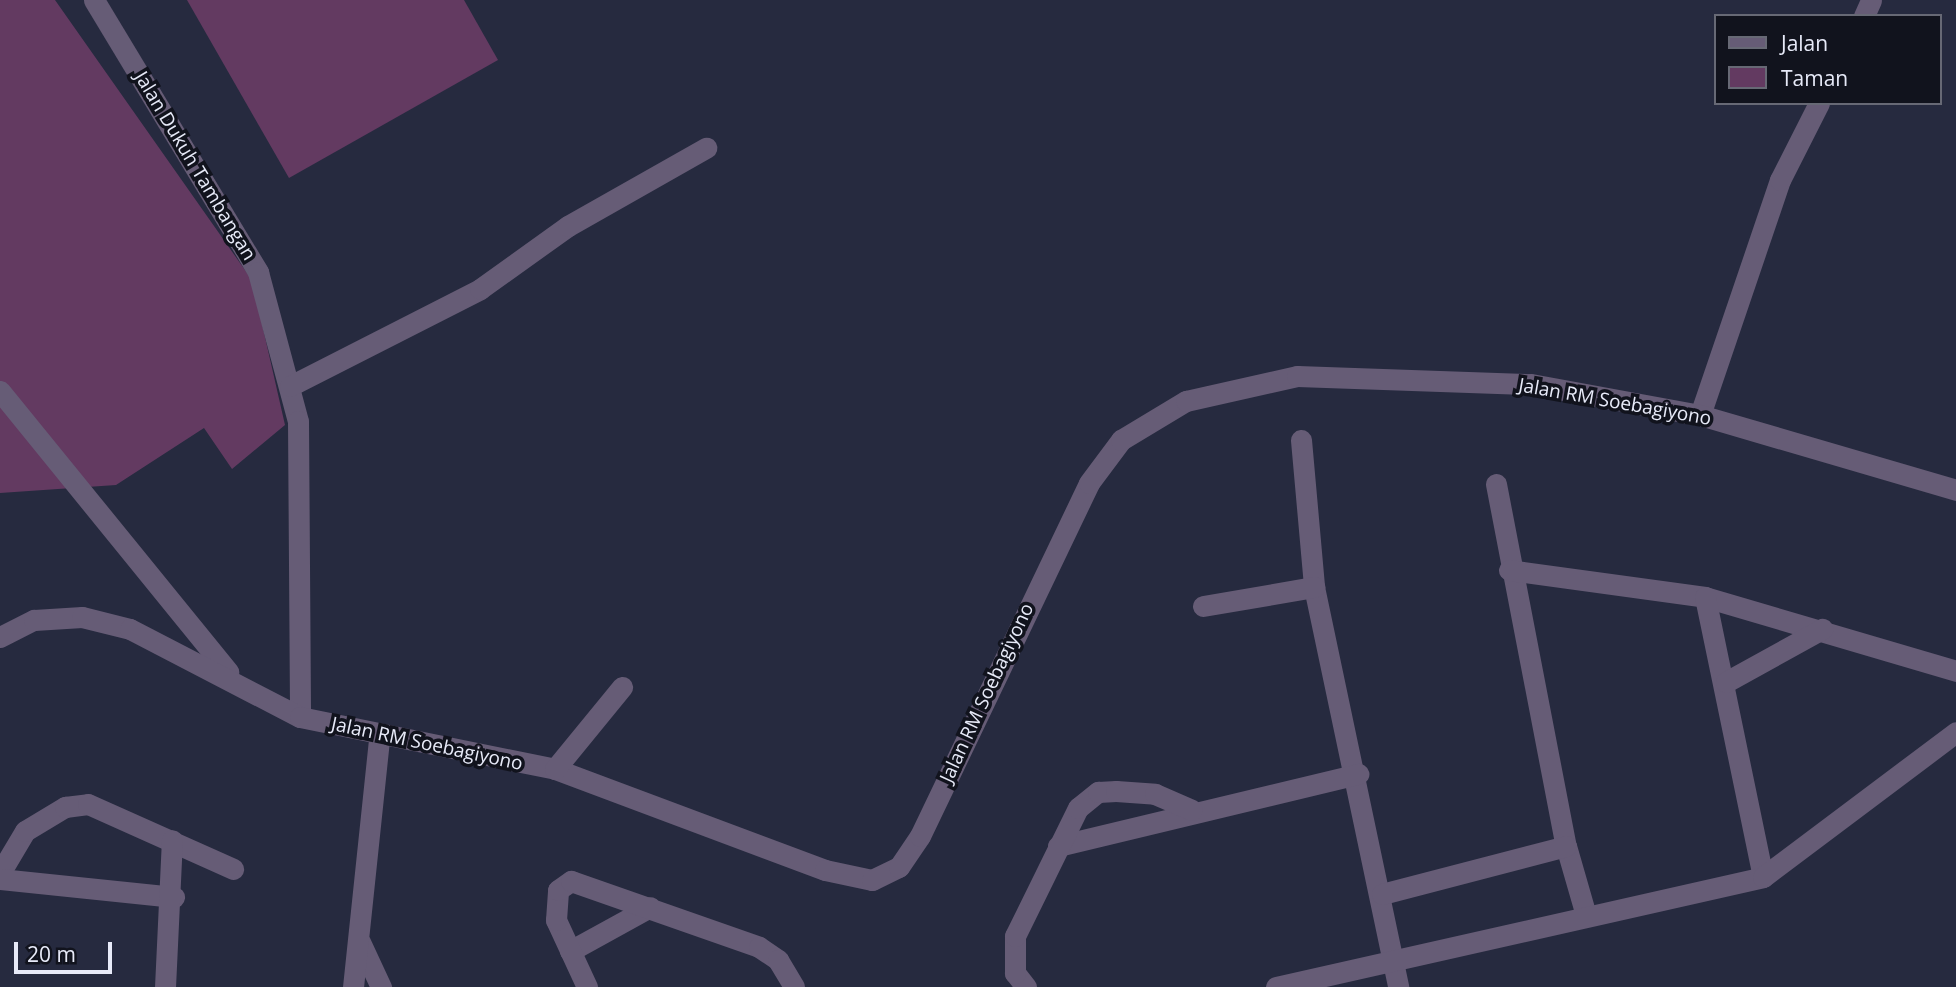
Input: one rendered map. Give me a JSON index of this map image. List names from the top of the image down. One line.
{"streets":{"street":["Jalan Dukuh Tambangan","Jalan RM Soebagiyono"]},"crossings":[["Jalan Dukuh Tambangan","Jalan RM Soebagiyono"]],"legend":["Jalan","Taman"],"scale_bar":"20 m"}
